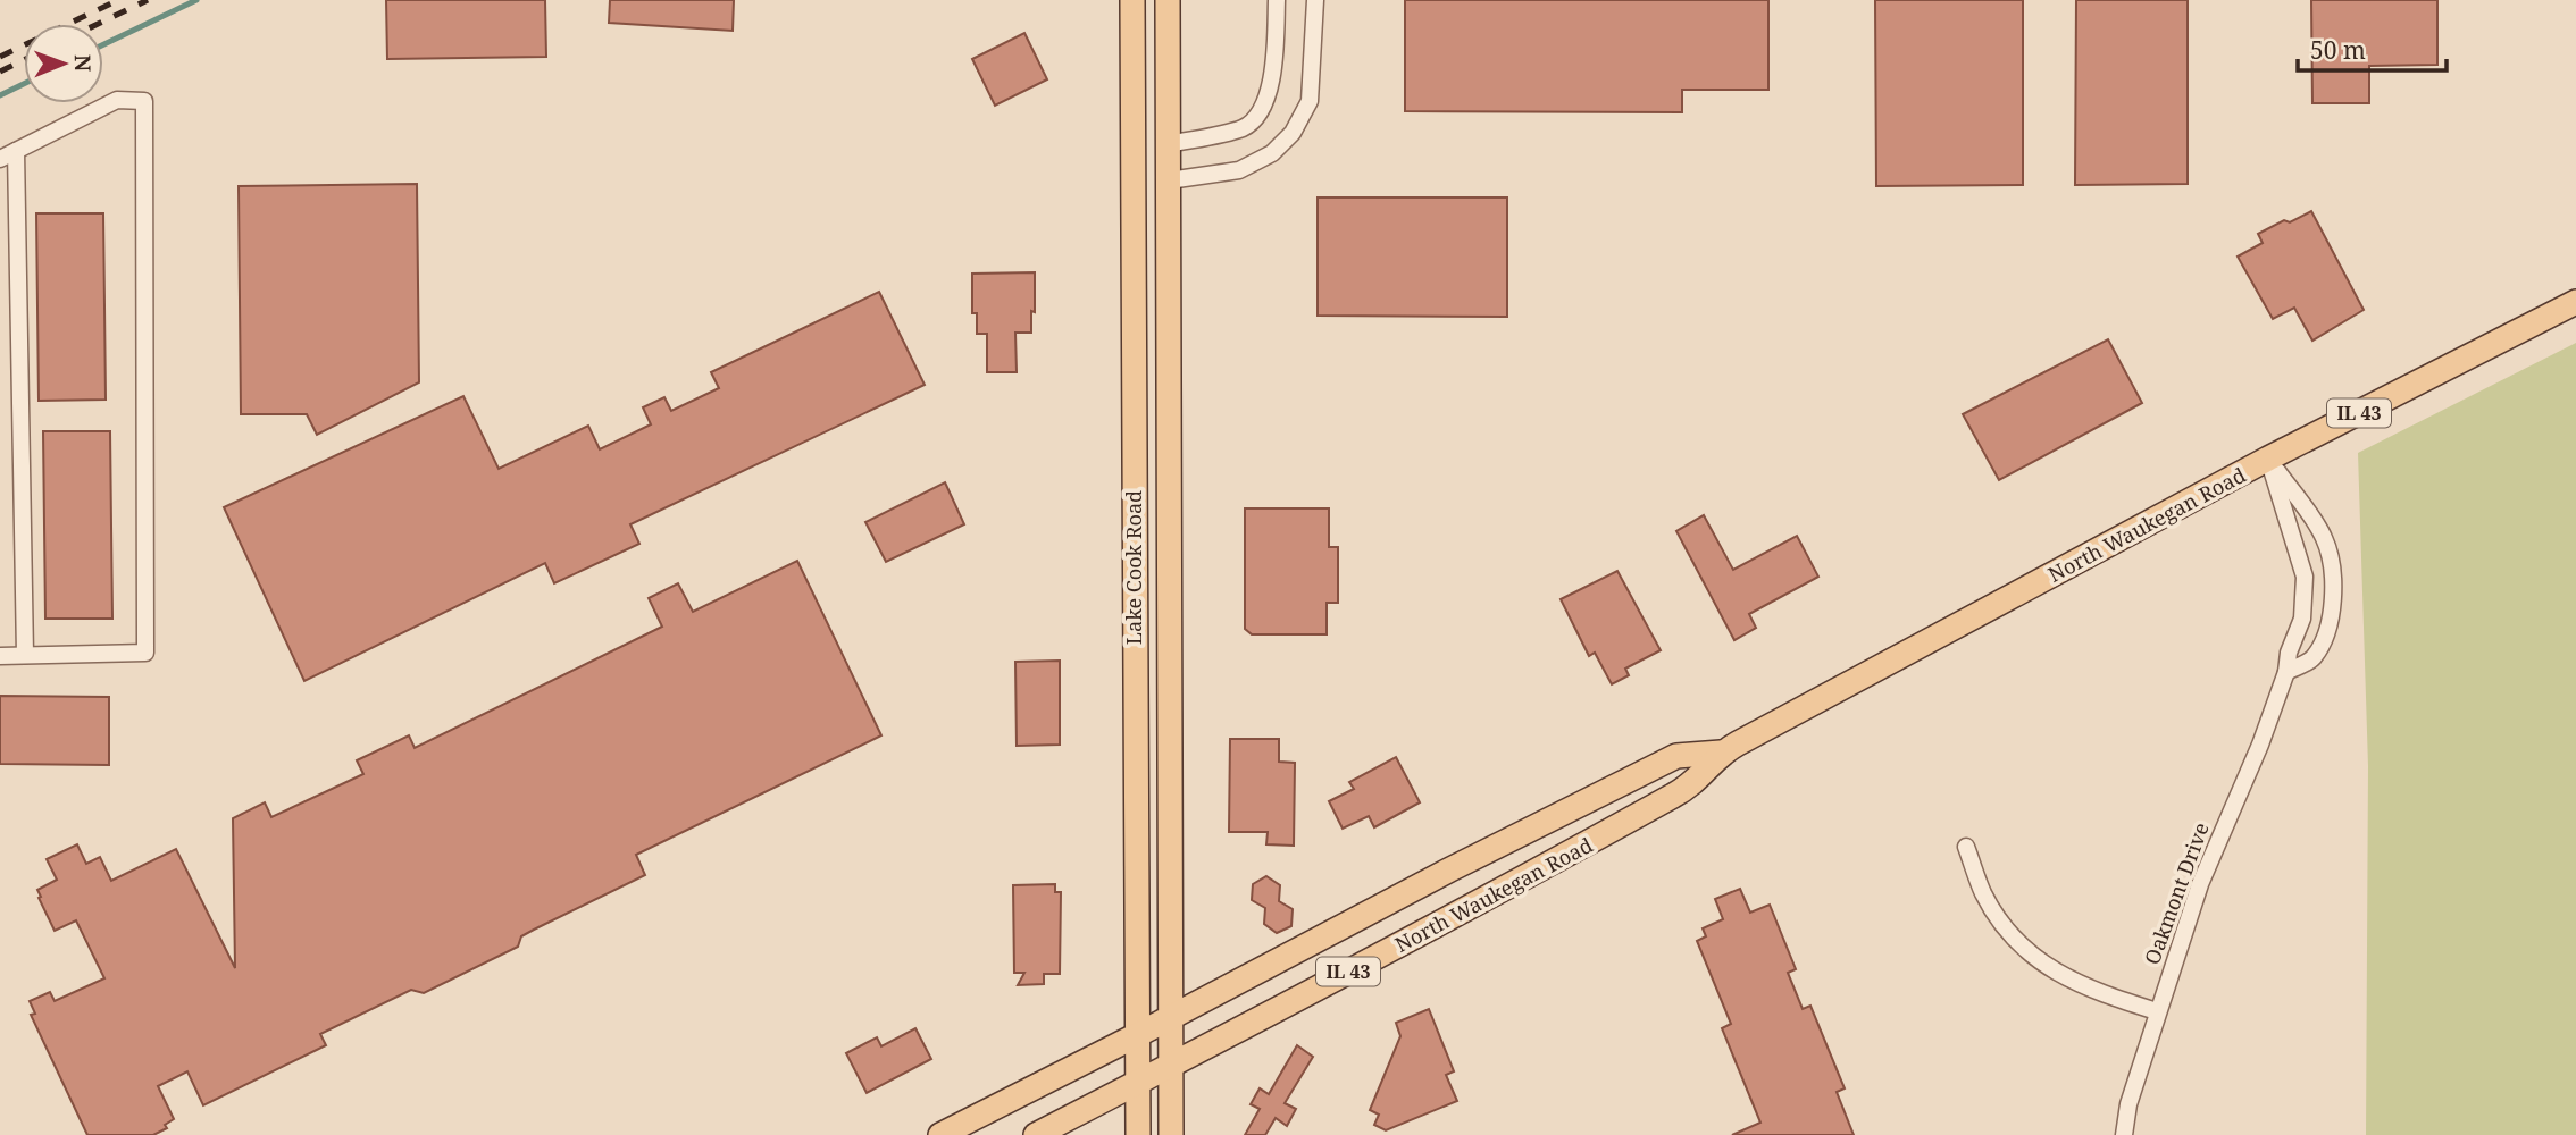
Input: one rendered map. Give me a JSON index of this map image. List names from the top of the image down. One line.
{"streets":{"main road":["IL 43","North Waukegan Road","Lake Cook Road"],"street":["Oakmont Drive"]},"crossings":[["IL 43","North Waukegan Road"],["IL 43","Lake Cook Road"],["North Waukegan Road","Lake Cook Road"],["North Waukegan Road","Oakmont Drive"]],"scale_bar":"50 m","north":"right"}
